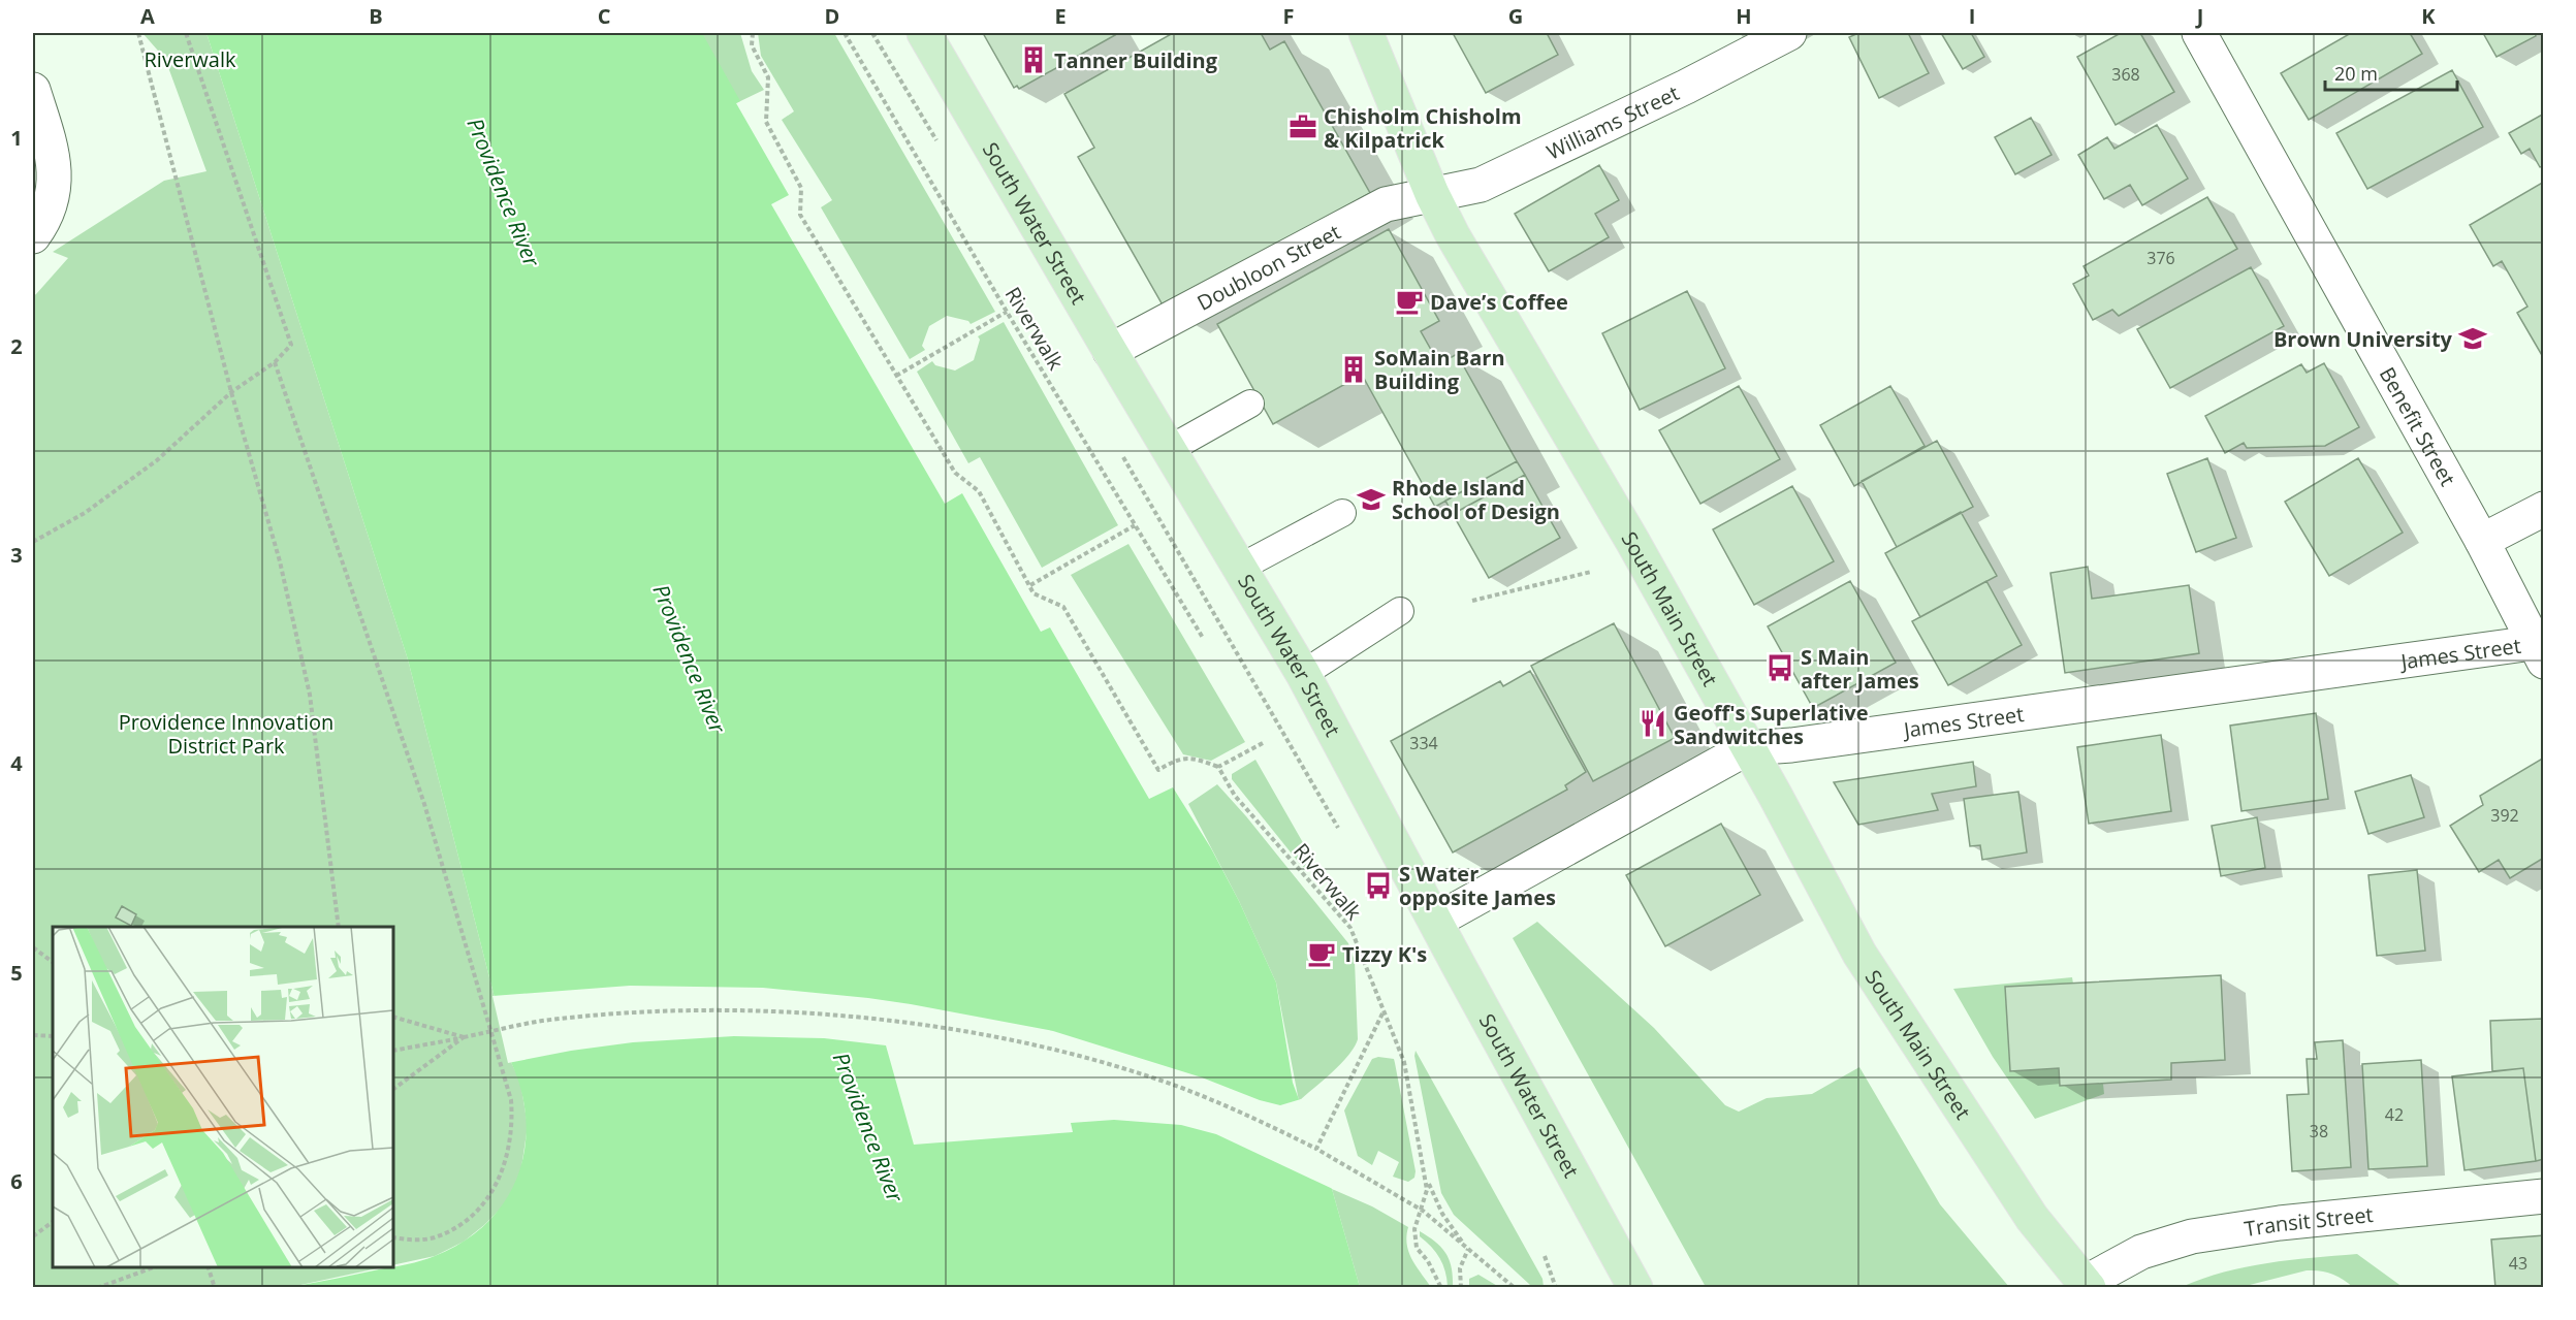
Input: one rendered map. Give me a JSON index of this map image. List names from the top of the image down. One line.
{"streets":{"main road":["South Water Street","South Main Street"],"street":["Williams Street","Doubloon Street","Benefit Street","James Street","Transit Street"],"path":["Riverwalk"]},"crossings":[["Williams Street","Doubloon Street"],["Williams Street","South Main Street"],["South Water Street","Doubloon Street"],["South Water Street","James Street"],["Doubloon Street","South Main Street"],["Benefit Street","James Street"],["South Main Street","James Street"],["South Main Street","Transit Street"]],"water":["Providence River"],"parks":["Riverwalk","Providence Innovation District Park"],"places":{"building":["Tanner Building","SoMain Barn Building"],"office":["Chisholm Chisholm & Kilpatrick"],"cafe":["Dave’s Coffee","Tizzy K's"],"school or university":["Brown University","Rhode Island School of Design"],"bus stop":["S Main after James","S Water opposite James"],"restaurant":["Geoff's Superlative Sandwitches"]},"house_numbers":["368","376","334","392","42","38","43"],"scale_bar":"20 m","grid":{"columns":["A","B","C","D","E","F","G","H","I","J","K"],"rows":["1","2","3","4","5","6"]}}
